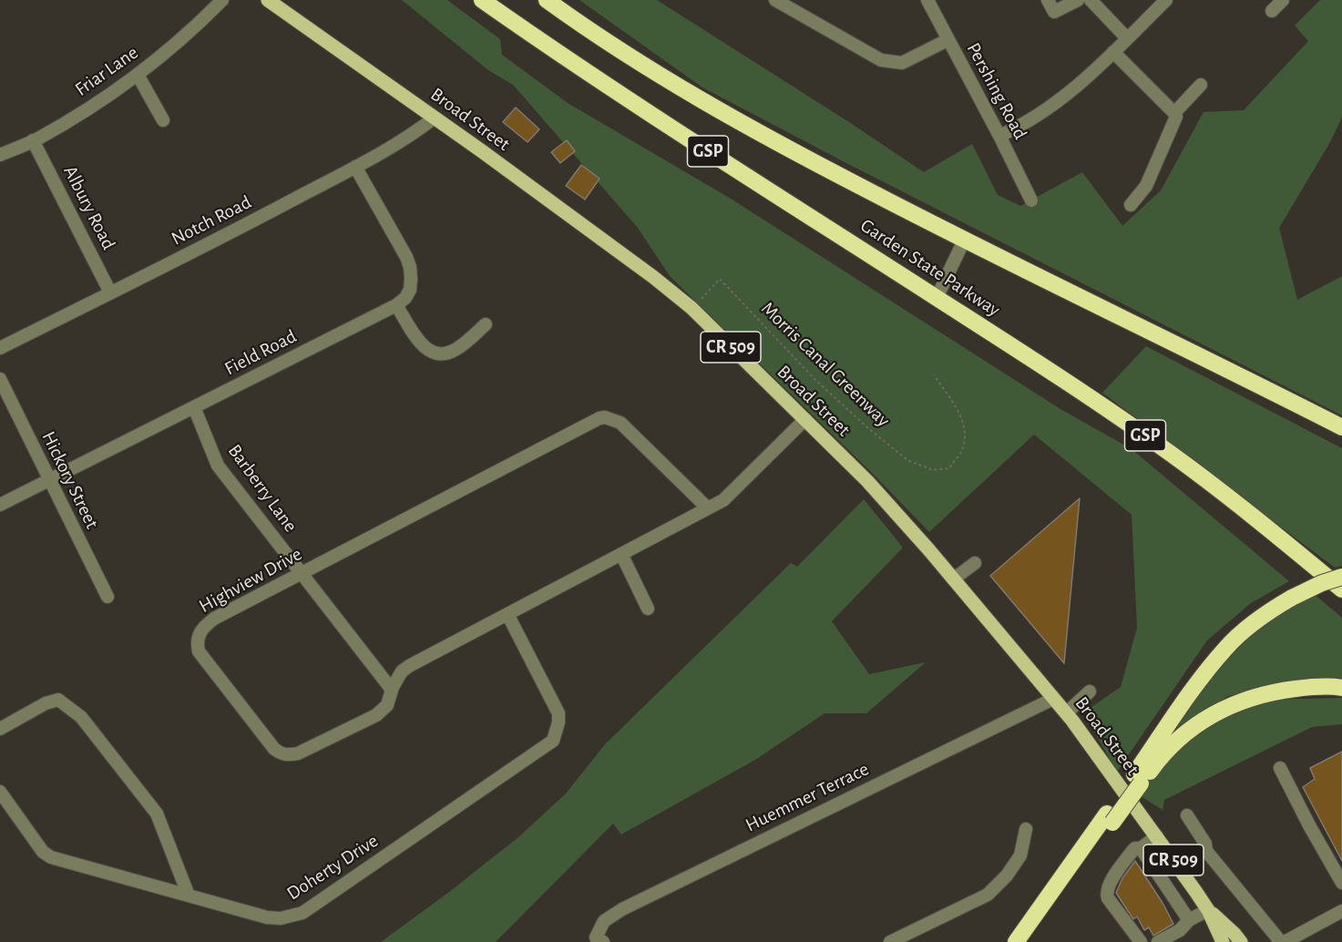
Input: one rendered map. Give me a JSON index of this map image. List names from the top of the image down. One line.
{"streets":{"highway":["GSP","Garden State Parkway"],"main road":["Broad Street","CR 509"],"street":["Friar Lane","Pershing Road","Albury Road","Notch Road","Field Road","Hickory Street","Barberry Lane","Highview Drive","Huemmer Terrace","Doherty Drive"],"path":["Morris Canal Greenway"]},"crossings":[["Friar Lane","Albury Road"],["Broad Street","Notch Road"],["Broad Street","Morris Canal Greenway"],["Broad Street","Highview Drive"],["Broad Street","Huemmer Terrace"],["Albury Road","Notch Road"],["Notch Road","Field Road"],["Field Road","Hickory Street"],["Field Road","Barberry Lane"],["Barberry Lane","Highview Drive"],["Highview Drive","Doherty Drive"]]}
